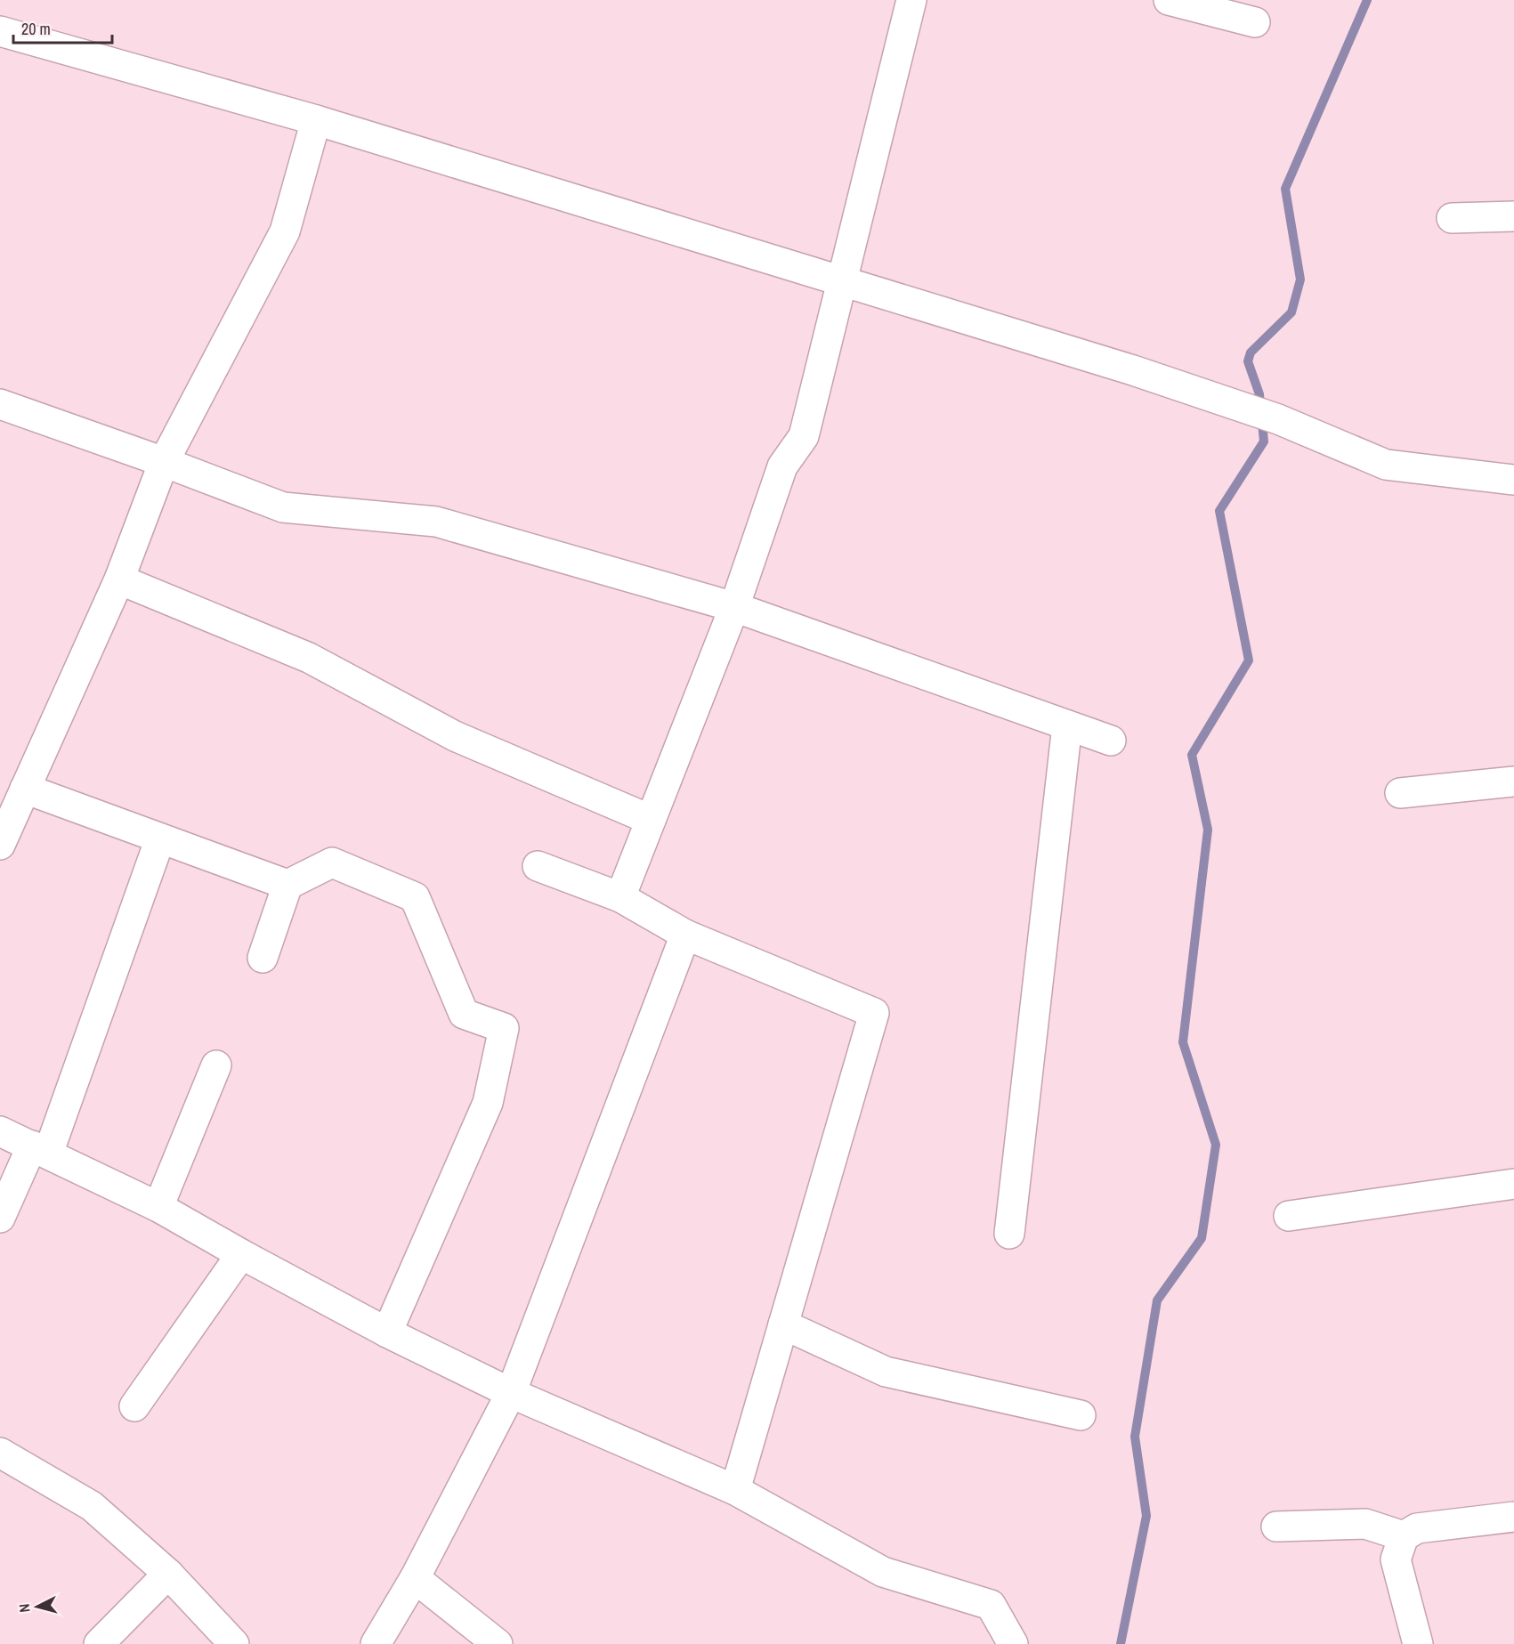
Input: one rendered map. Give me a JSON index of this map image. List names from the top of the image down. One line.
{"scale_bar":"20 m","north":"left"}
